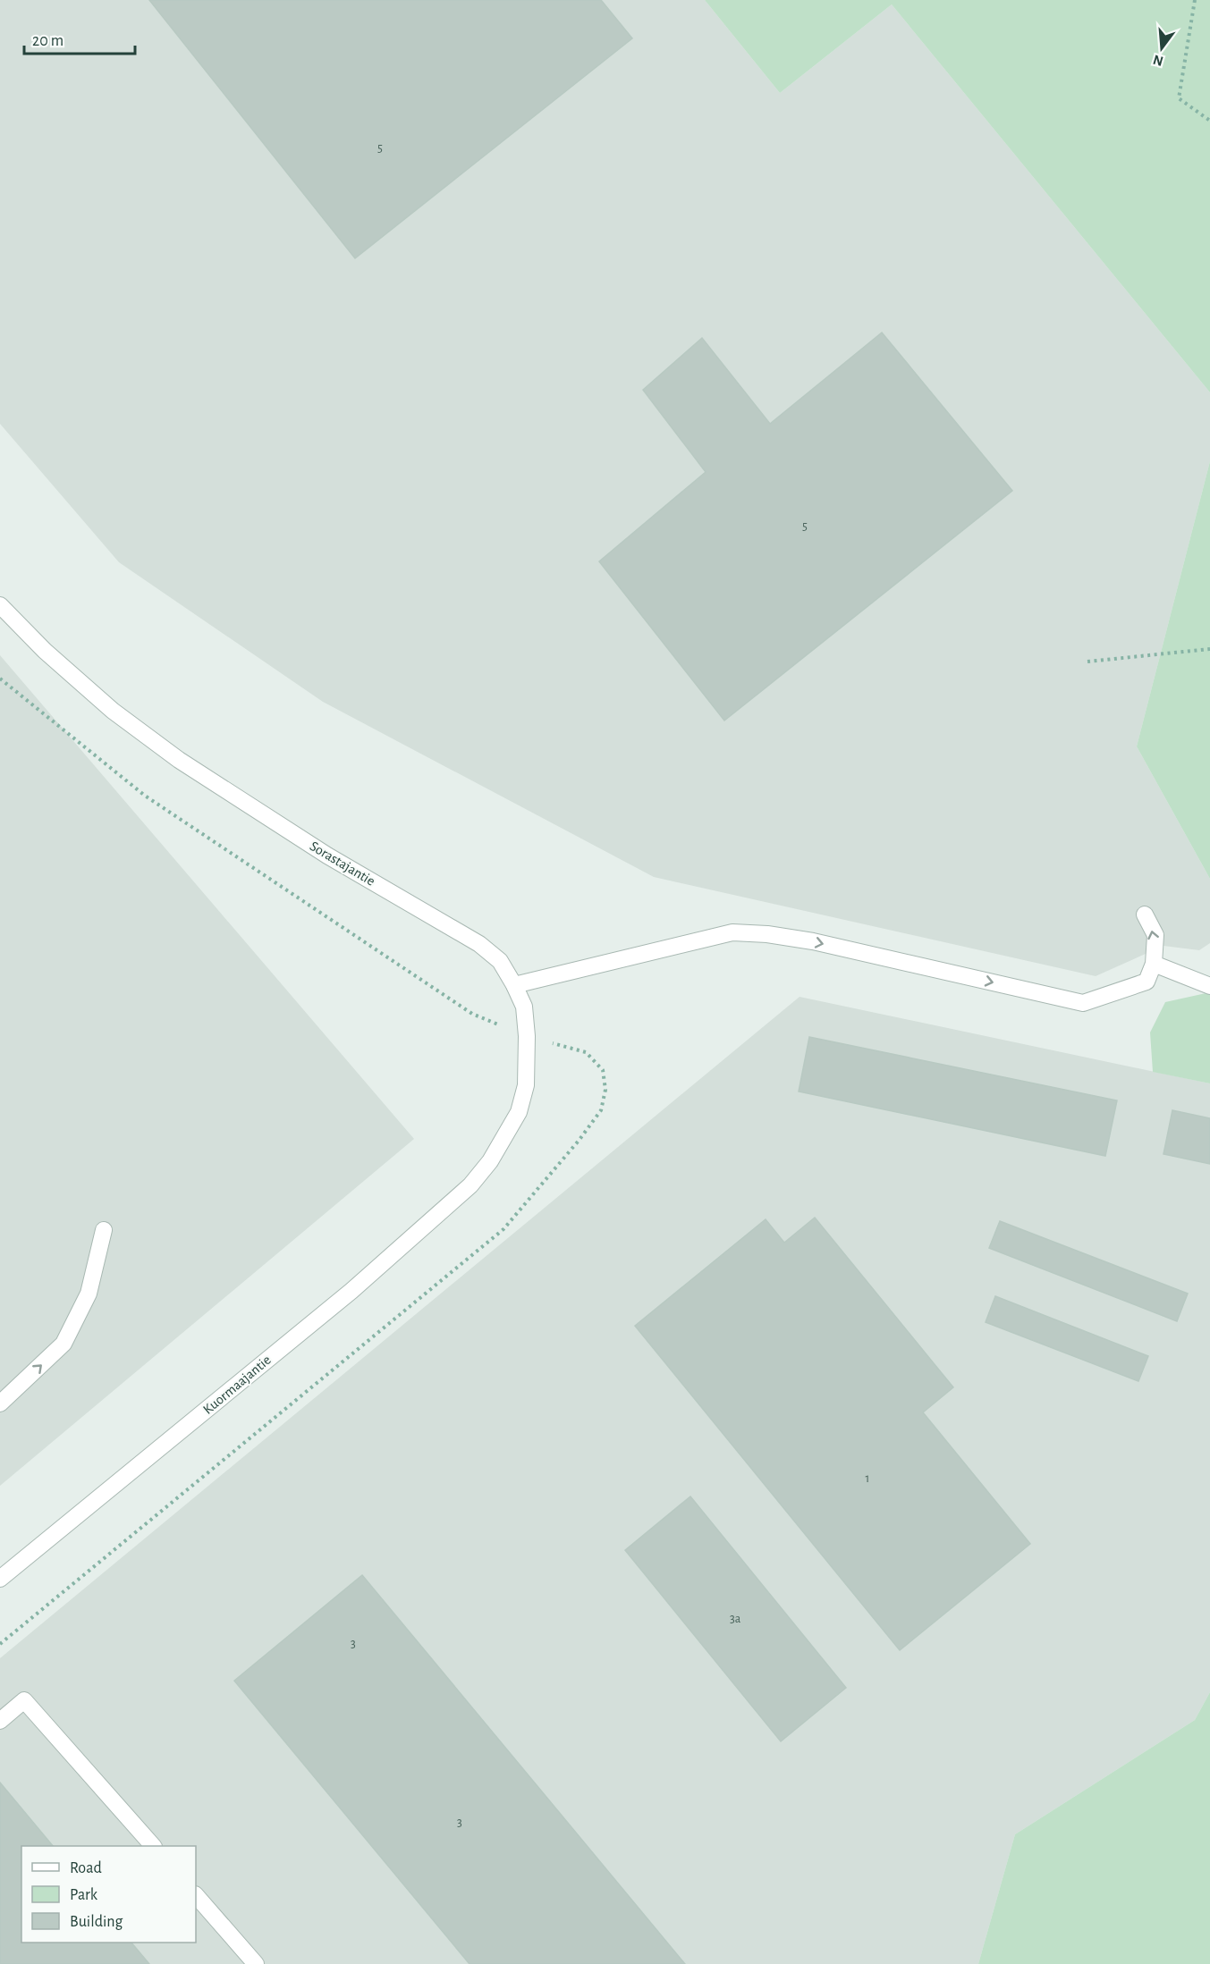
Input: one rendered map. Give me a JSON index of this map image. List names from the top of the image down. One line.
{"streets":{"street":["Sorastajantie","Kuormaajantie"]},"crossings":[["Sorastajantie","Kuormaajantie"]],"house_numbers":["5","5","1","3a","3","3"],"legend":["Road","Park","Building"],"scale_bar":"20 m","north":"bottom"}
